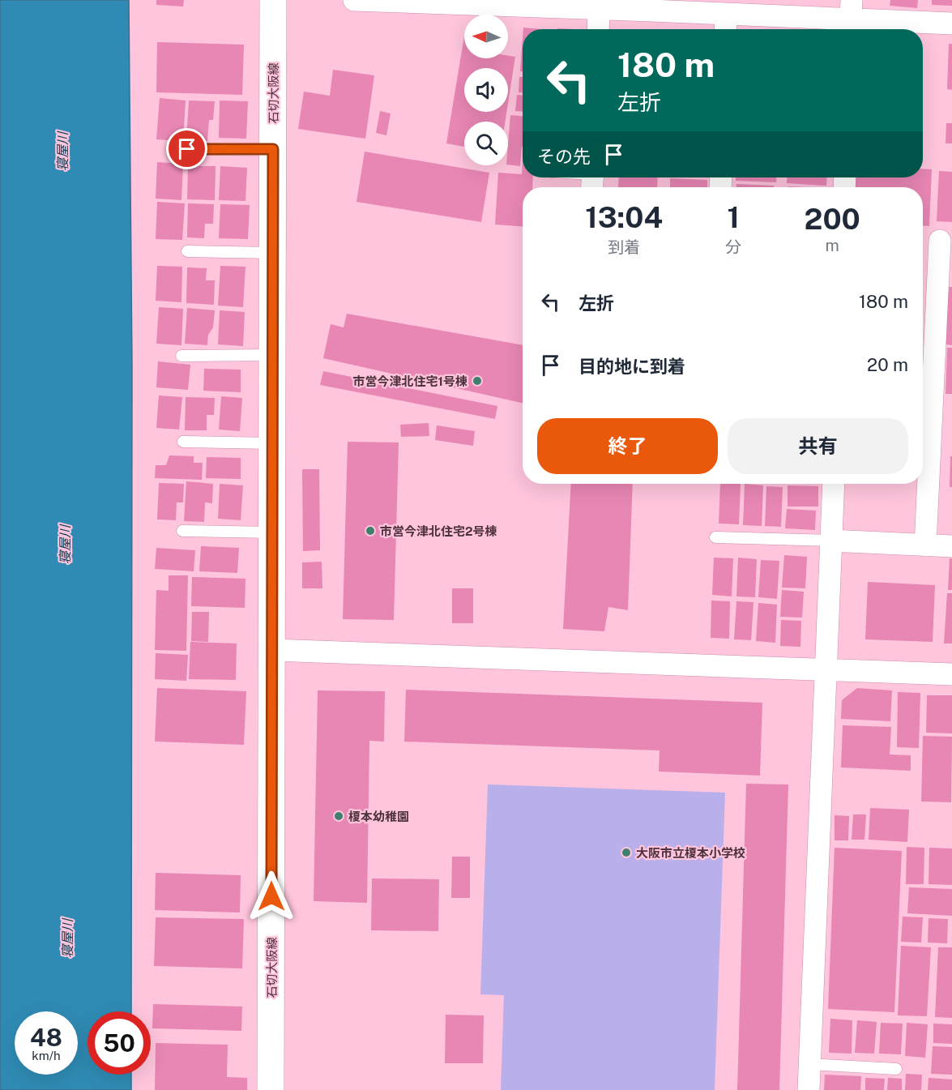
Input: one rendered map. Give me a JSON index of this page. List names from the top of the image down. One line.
{"streets":{"main road":["石切大阪線"]},"water":["寝屋川"],"places":["市営今津北住宅1号棟","市営今津北住宅2号棟","榎本幼稚園","大阪市立榎本小学校"],"north":"left","page":{"turn":["180 m","左折"],"then":"その先","eta":["13:04","到着","1","分","200","m"],"list":[{"name":"左折","value":"180 m"},{"name":"目的地に到着","value":"20 m"}],"buttons":["終了","共有"],"speed":"48 km/h","limit":"50"}}
